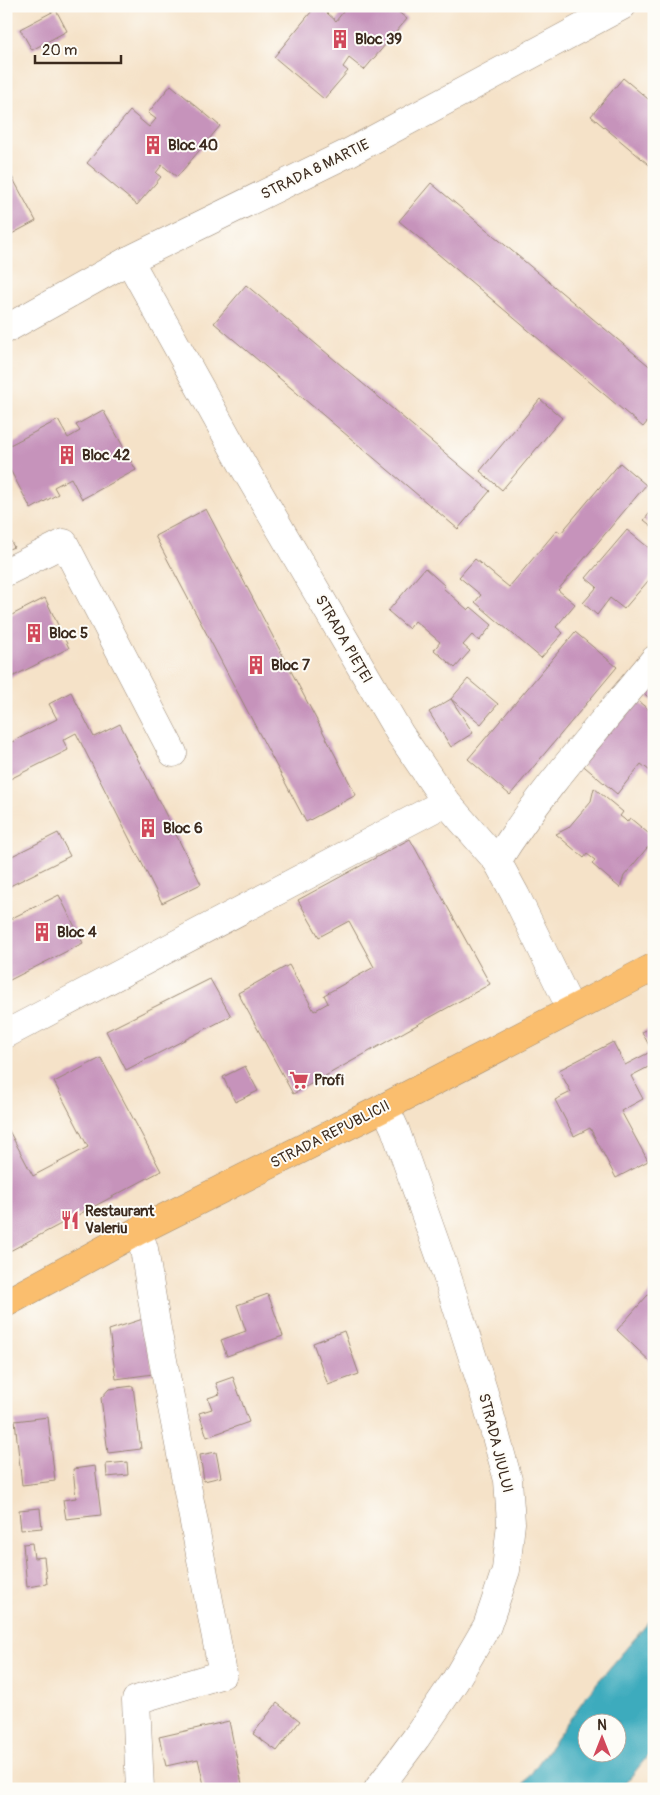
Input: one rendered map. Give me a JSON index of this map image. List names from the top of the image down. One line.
{"streets":{"main road":["STRADA REPUBLICII"],"street":["STRADA 8 MARTIE","STRADA PIEȚEI","STRADA JIULUI"]},"crossings":[["STRADA 8 MARTIE","STRADA PIEȚEI"],["STRADA PIEȚEI","STRADA REPUBLICII"],["STRADA REPUBLICII","STRADA JIULUI"]],"places":{"building":["Bloc 39","Bloc 40","Bloc 42","Bloc 5","Bloc 7","Bloc 6","Bloc 4"],"supermarket":["Profi"],"restaurant":["Restaurant Valeriu"]},"scale_bar":"20 m","north":"top"}
